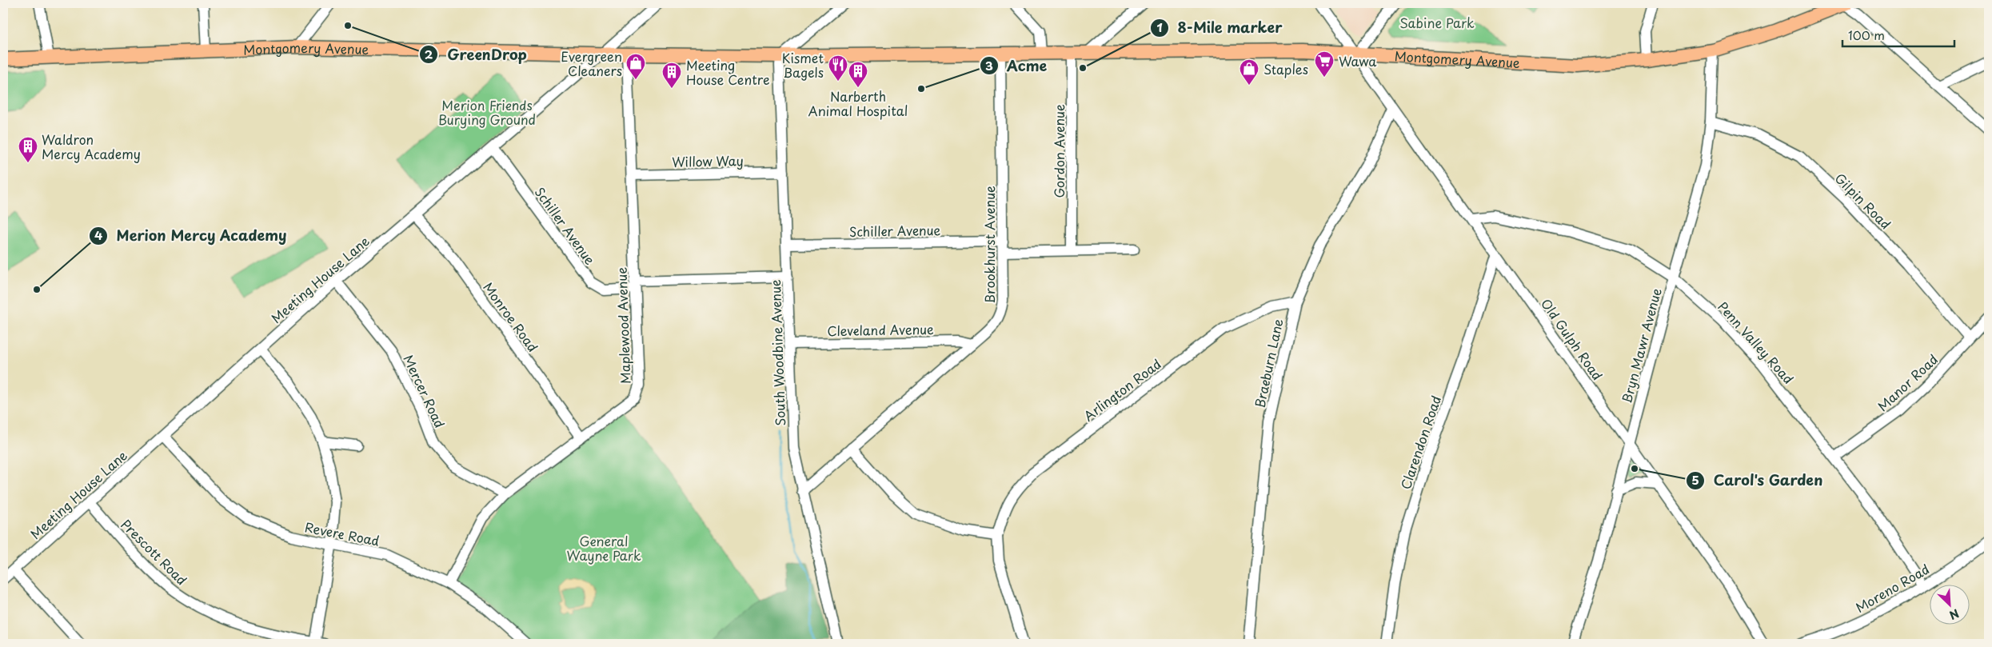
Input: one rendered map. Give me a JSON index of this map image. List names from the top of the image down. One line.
{"streets":{"main road":["Montgomery Avenue"],"street":["Gordon Avenue","Willow Way","Gilpin Road","Schiller Avenue","Brookhurst Avenue","Meeting House Lane","Monroe Road","Maplewood Avenue","Cleveland Avenue","Old Gulph Road","Penn Valley Road","Bryn Mawr Avenue","South Woodbine Avenue","Braeburn Lane","Manor Road","Arlington Road","Mercer Road","Clarendon Road","Revere Road","Prescott Road","Moreno Road"]},"crossings":[["Montgomery Avenue","Gordon Avenue"],["Montgomery Avenue","Brookhurst Avenue"],["Montgomery Avenue","Meeting House Lane"],["Montgomery Avenue","Maplewood Avenue"],["Montgomery Avenue","Old Gulph Road"],["Montgomery Avenue","Bryn Mawr Avenue"],["Montgomery Avenue","South Woodbine Avenue"],["Gordon Avenue","Schiller Avenue"],["Willow Way","Maplewood Avenue"],["Willow Way","South Woodbine Avenue"],["Gilpin Road","Bryn Mawr Avenue"],["Gilpin Road","Manor Road"],["Schiller Avenue","Brookhurst Avenue"],["Schiller Avenue","Meeting House Lane"],["Schiller Avenue","Maplewood Avenue"],["Schiller Avenue","South Woodbine Avenue"],["Brookhurst Avenue","Cleveland Avenue"],["Brookhurst Avenue","South Woodbine Avenue"],["Meeting House Lane","Monroe Road"],["Meeting House Lane","Mercer Road"],["Meeting House Lane","Revere Road"],["Meeting House Lane","Prescott Road"],["Monroe Road","Maplewood Avenue"],["Maplewood Avenue","Mercer Road"],["Maplewood Avenue","Revere Road"],["Cleveland Avenue","South Woodbine Avenue"],["Old Gulph Road","Penn Valley Road"],["Old Gulph Road","Bryn Mawr Avenue"],["Old Gulph Road","Braeburn Lane"],["Old Gulph Road","Clarendon Road"],["Penn Valley Road","Bryn Mawr Avenue"],["Penn Valley Road","Manor Road"],["Penn Valley Road","Moreno Road"],["Braeburn Lane","Arlington Road"]],"parks":["Sabine Park","Merion Friends Burying Ground","General Wayne Park"],"places":{"other":["GreenDrop","8-Mile marker","Acme","Merion Mercy Academy","Carol's Garden"],"supermarket":["Wawa"],"shop":["Evergreen Cleaners","Staples"],"restaurant":["Kismet Bagels"],"building":["Narberth Animal Hospital","Meeting House Centre","Waldron Mercy Academy"]},"scale_bar":"100 m","north":"bottom right"}
